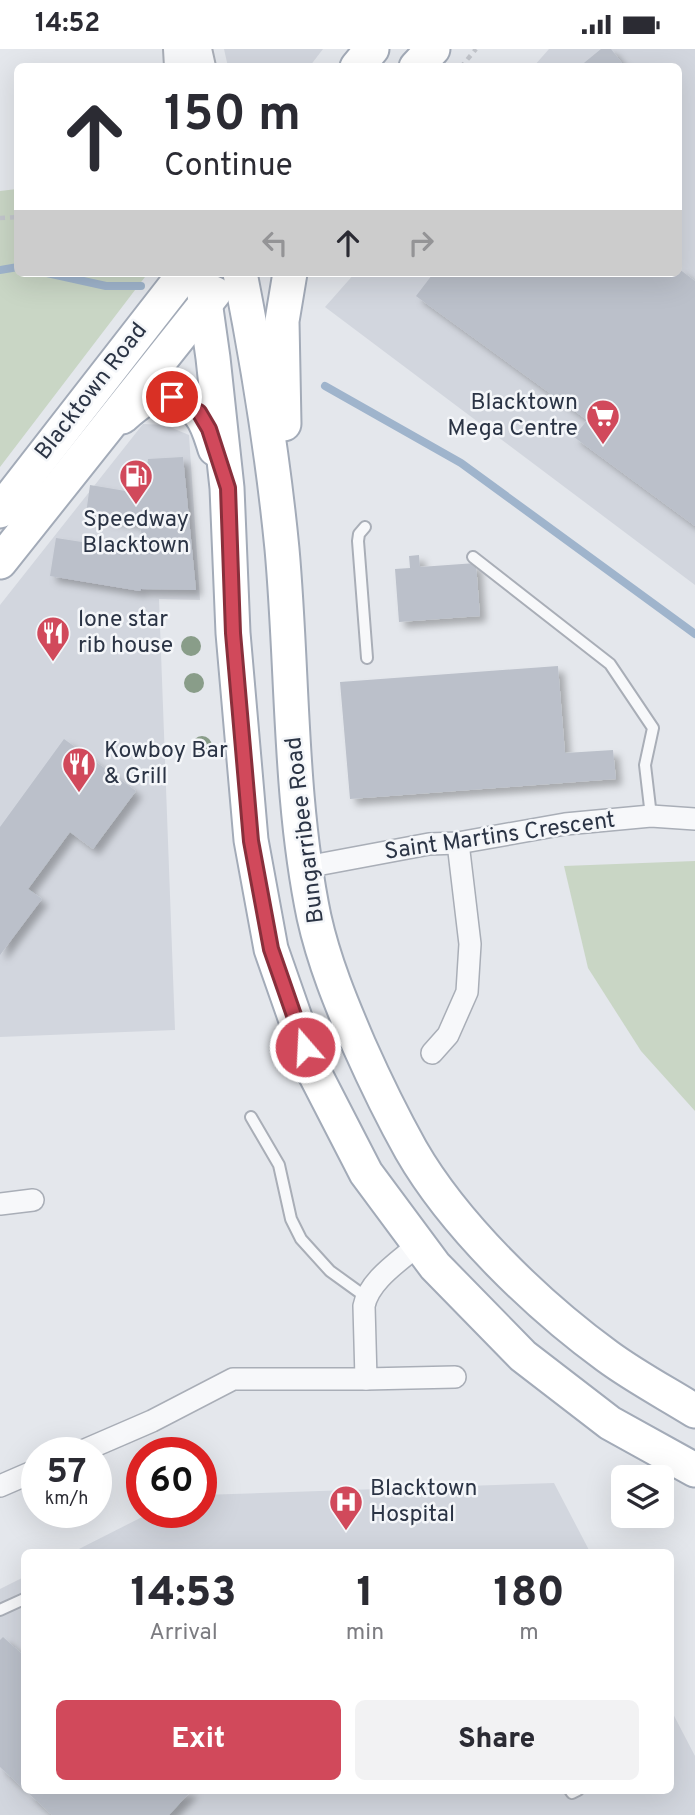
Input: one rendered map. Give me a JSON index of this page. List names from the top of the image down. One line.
{"streets":{"main road":["Blacktown Road","Bungarribee Road"],"street":["Saint Martins Crescent"]},"crossings":[["Bungarribee Road","Saint Martins Crescent"]],"places":{"supermarket":["Blacktown Mega Centre"],"fuel station":["Speedway Blacktown"],"restaurant":["lone star rib house","Kowboy Bar & Grill"],"hospital":["Blacktown Hospital"]},"page":{"status":"14:52","turn":["150 m","Continue"],"speed":"57 km/h","limit":"60","eta":["14:53","Arrival","1","min","180","m"],"buttons":["Exit","Share"]}}
